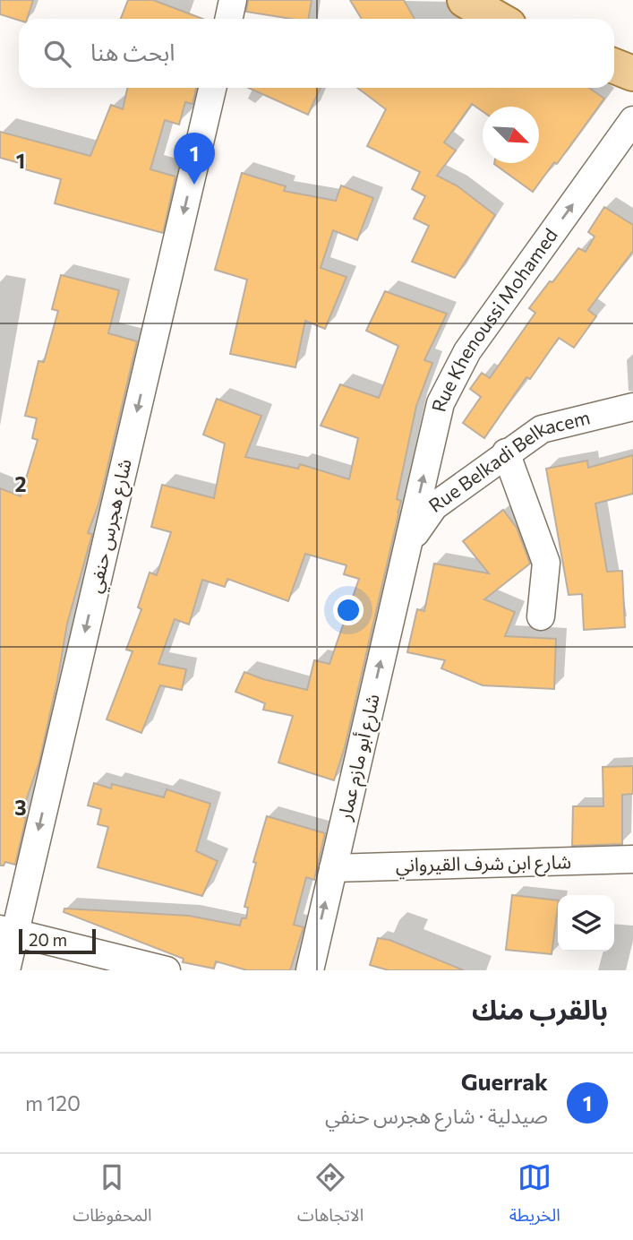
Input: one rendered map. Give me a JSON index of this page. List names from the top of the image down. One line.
{"streets":{"street":["Rue Khenoussi Mohamed","Rue Belkadi Belkacem","شارع هجرس حنفي","شارع أبو مازم عمار","شارع ابن شرف القيرواني"]},"crossings":[["Rue Khenoussi Mohamed","Rue Belkadi Belkacem"],["Rue Khenoussi Mohamed","شارع أبو مازم عمار"],["Rue Belkadi Belkacem","شارع أبو مازم عمار"],["شارع أبو مازم عمار","شارع ابن شرف القيرواني"]],"one_way":["Rue Khenoussi Mohamed","شارع هجرس حنفي","شارع أبو مازم عمار"],"scale_bar":"20 m","north":"bottom right","page":{"search":"ابحث هنا","pins":"1","scale":"20 m","heading":"بالقرب منك","list":[{"mark":"1","name":"Guerrak","note":"صيدلية · شارع هجرس حنفي","value":"120 m"}],"nav":["الخريطة","الاتجاهات","المحفوظات"]},"grid":{"rows":["1","2","3"]}}
